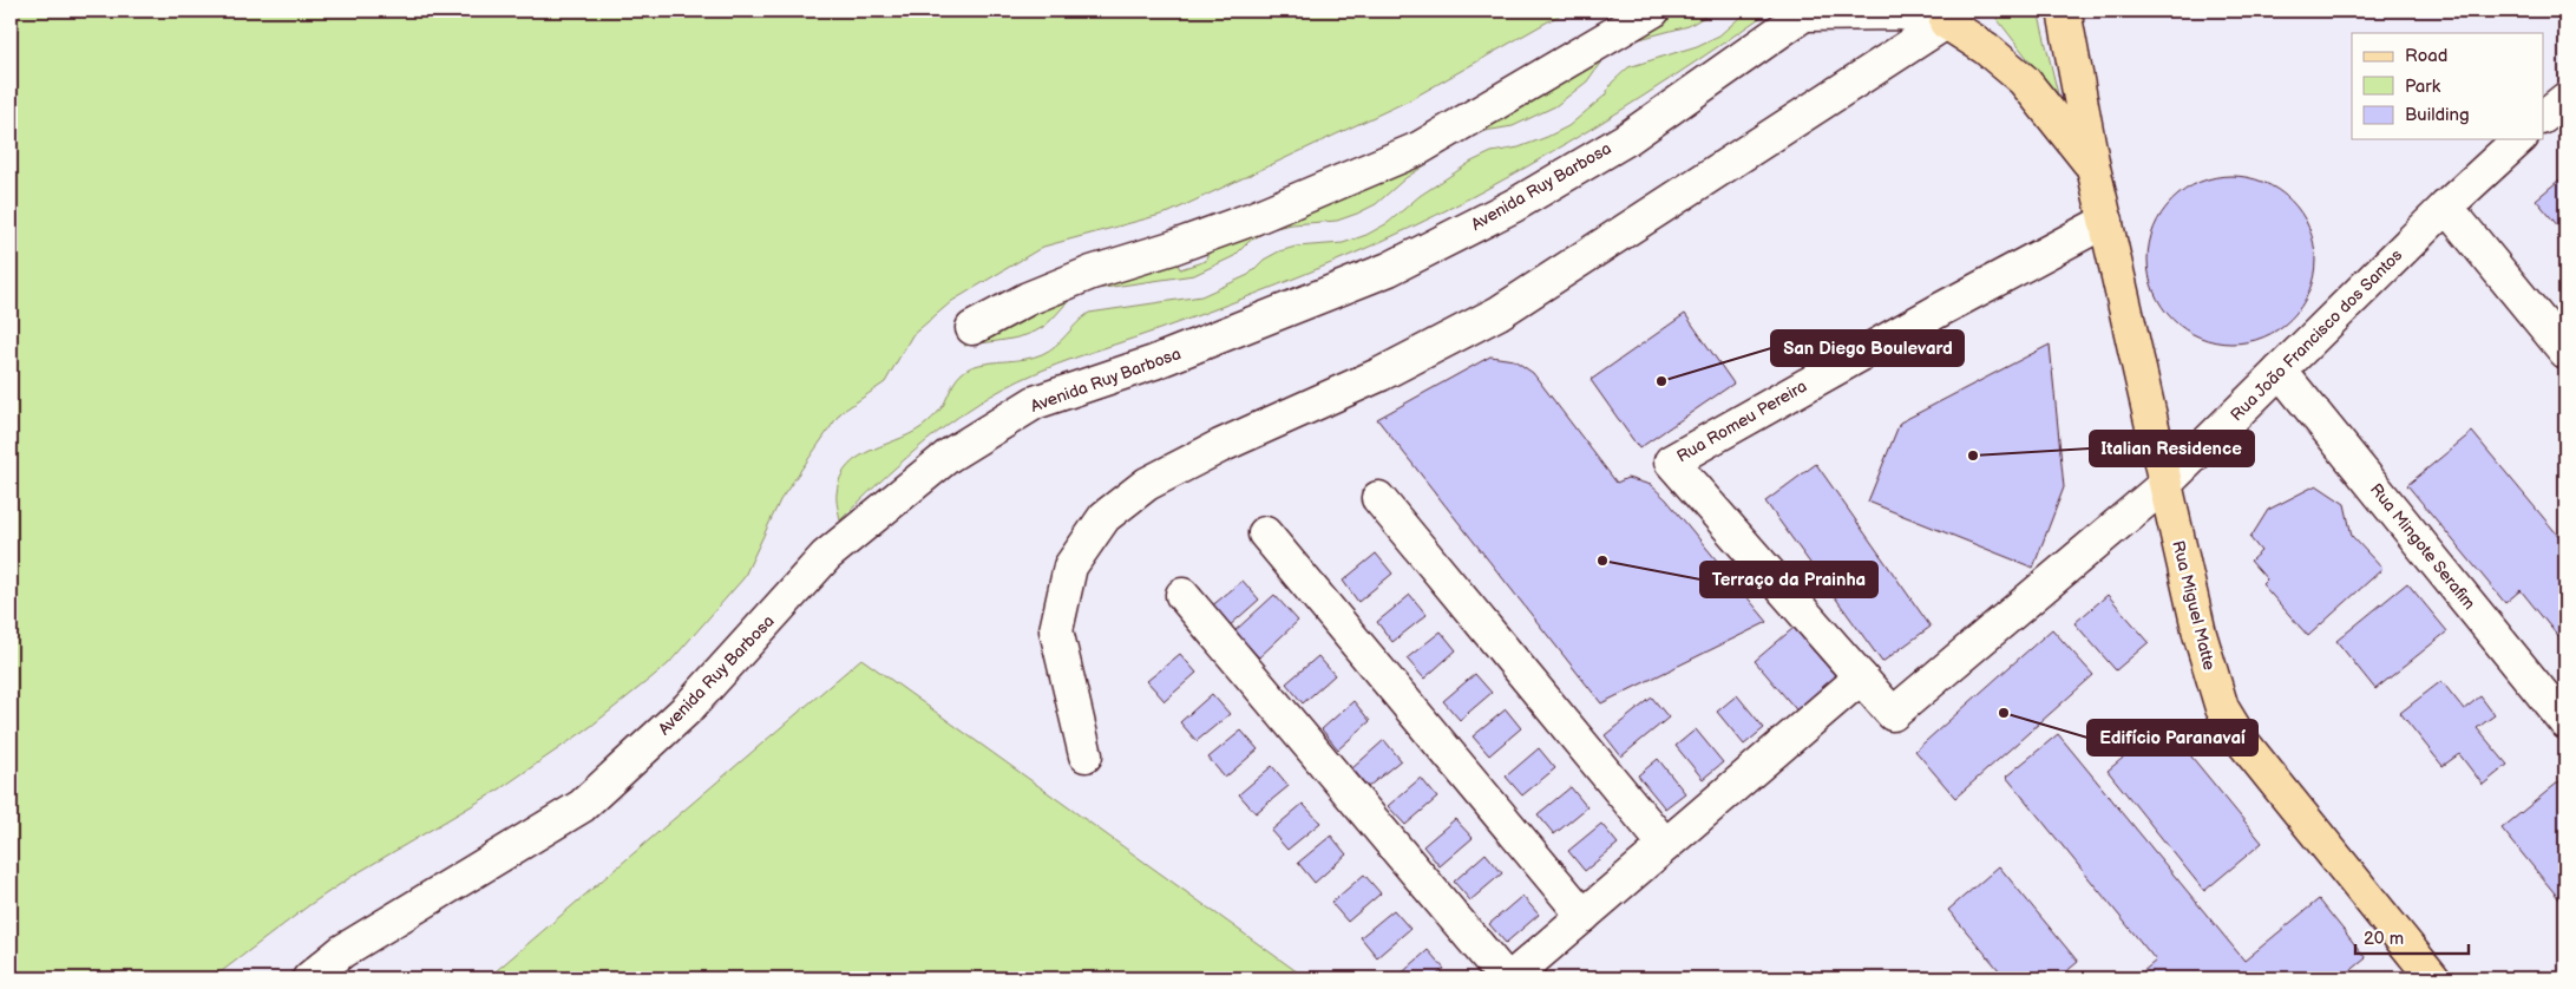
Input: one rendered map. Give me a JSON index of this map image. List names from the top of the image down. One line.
{"streets":{"main road":["Rua Miguel Matte"],"street":["Avenida Ruy Barbosa","Rua João Francisco dos Santos","Rua Romeu Pereira","Rua Mingote Serafim"]},"crossings":[["Avenida Ruy Barbosa","Rua Miguel Matte"],["Rua João Francisco dos Santos","Rua Romeu Pereira"],["Rua João Francisco dos Santos","Rua Mingote Serafim"],["Rua João Francisco dos Santos","Rua Miguel Matte"],["Rua Romeu Pereira","Rua Miguel Matte"]],"places":["San Diego Boulevard","Italian Residence","Terraço da Prainha","Edifício Paranavaí"],"legend":["Road","Park","Building"],"scale_bar":"20 m"}
